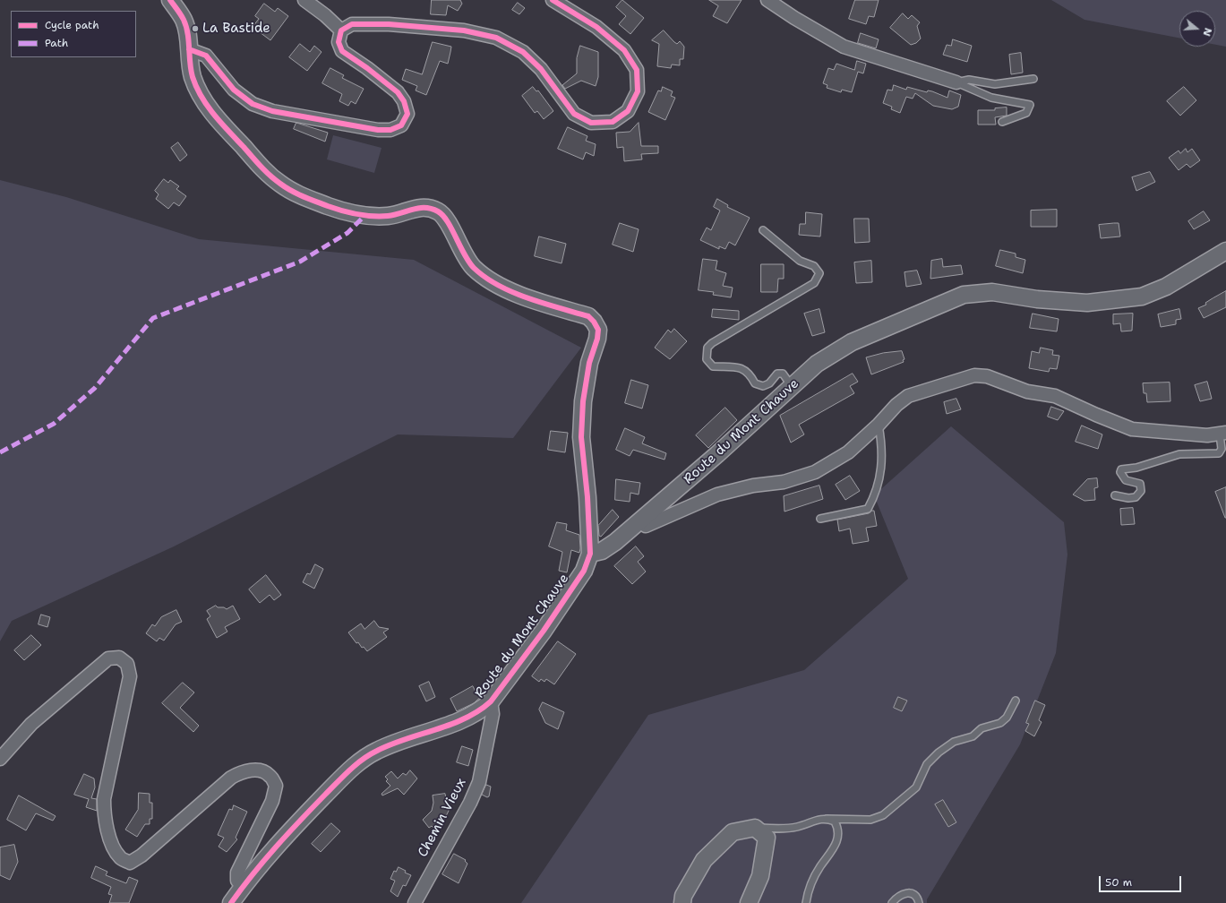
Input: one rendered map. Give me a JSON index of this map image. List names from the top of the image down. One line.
{"streets":{"street":["Route du Mont Chauve","Chemin Vieux"]},"crossings":[["Route du Mont Chauve","Chemin Vieux"]],"places":["La Bastide"],"legend":["Cycle path","Path"],"scale_bar":"50 m","north":"right"}
